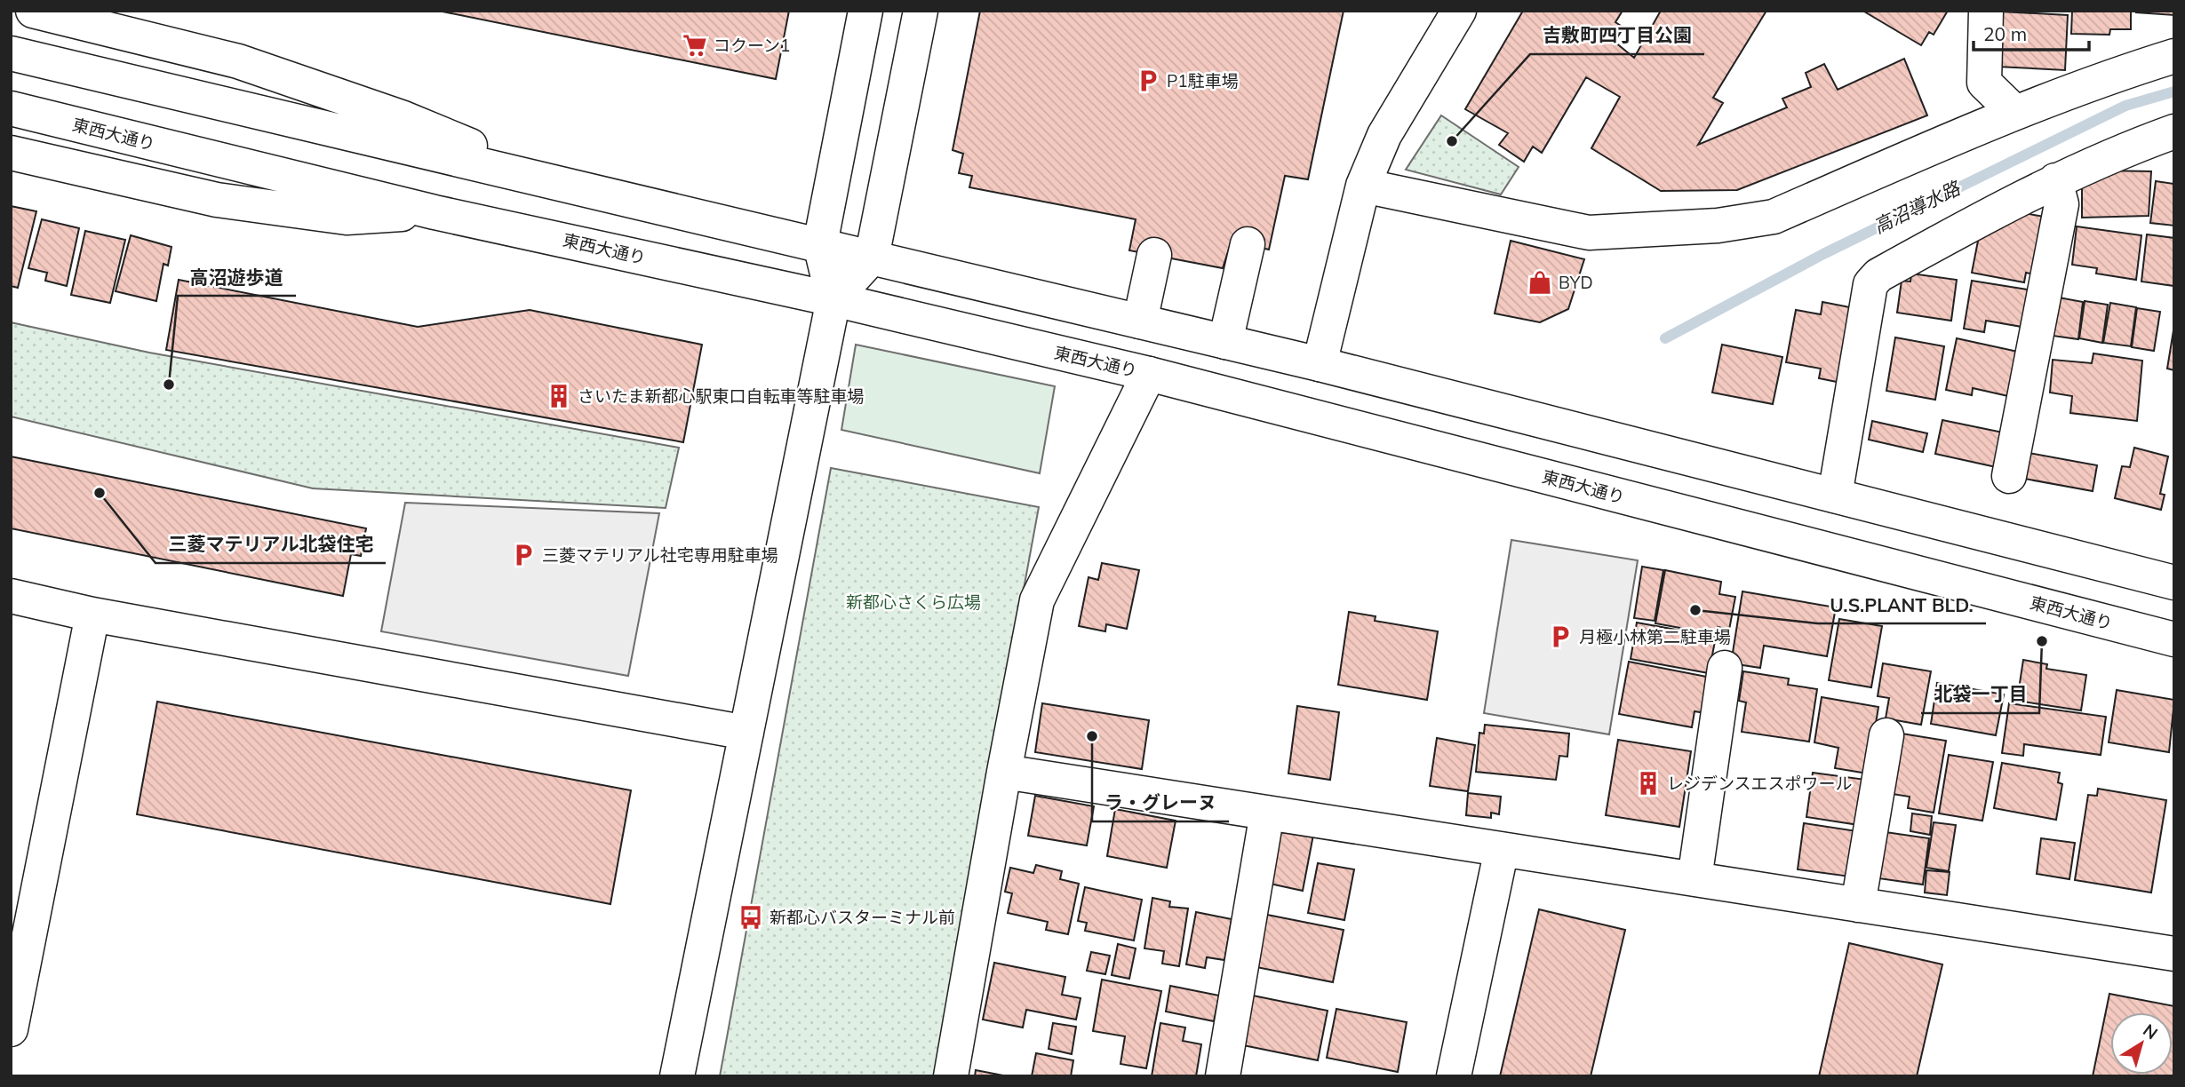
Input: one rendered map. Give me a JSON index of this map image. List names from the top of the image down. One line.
{"streets":{"street":["東西大通り"]},"water":["高沼導水路"],"parks":["新都心さくら広場"],"places":{"supermarket":["コクーン1"],"parking":["P1駐車場","三菱マテリアル社宅専用駐車場","月極小林第二駐車場"],"other":["吉敷町四丁目公園","高沼遊歩道","三菱マテリアル北袋住宅","U.S.PLANT BLD.","北袋一丁目","ラ・グレーヌ"],"shop":["BYD"],"building":["さいたま新都心駅東口自転車等駐車場","レジデンスエスポワール"],"bus stop":["新都心バスターミナル前"]},"scale_bar":"20 m","north":"top right"}
